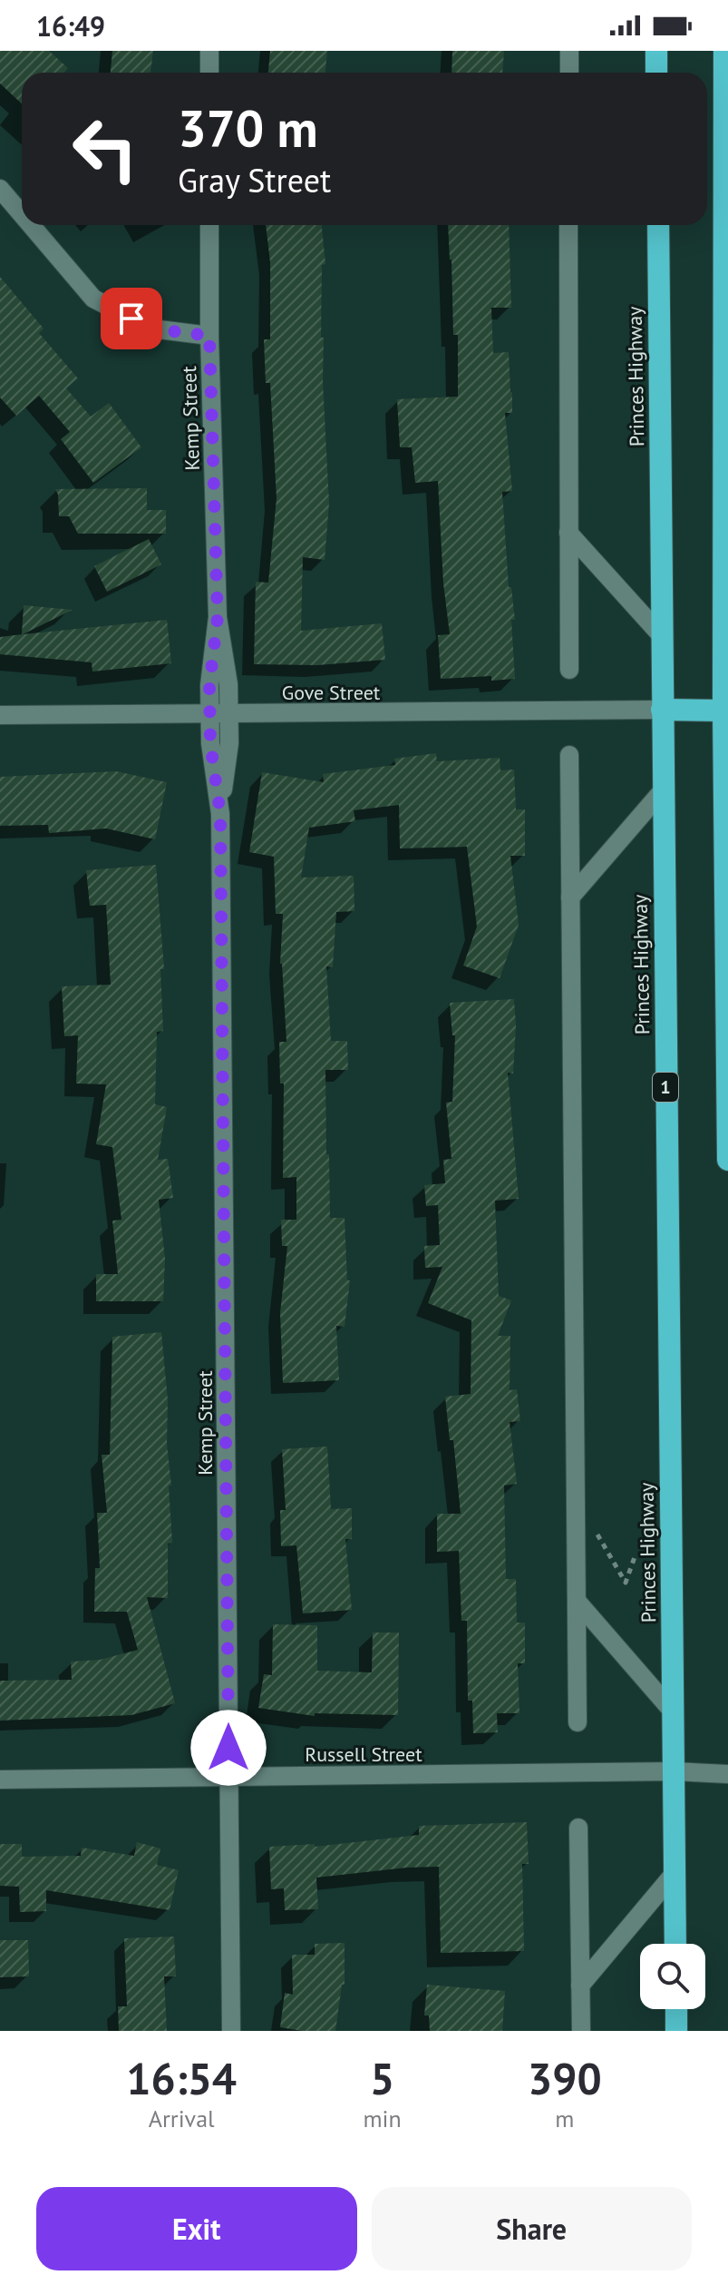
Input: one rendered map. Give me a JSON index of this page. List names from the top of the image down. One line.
{"streets":{"highway":["Princes Highway","1"],"street":["Kemp Street","Gove Street","Russell Street"]},"crossings":[["Princes Highway","Gove Street"],["Princes Highway","Russell Street"],["Kemp Street","Gove Street"],["Kemp Street","Russell Street"]],"page":{"status":"16:49","turn":["370 m","Gray Street"],"eta":["16:54","Arrival","5","min","390","m"],"buttons":["Exit","Share"]}}
